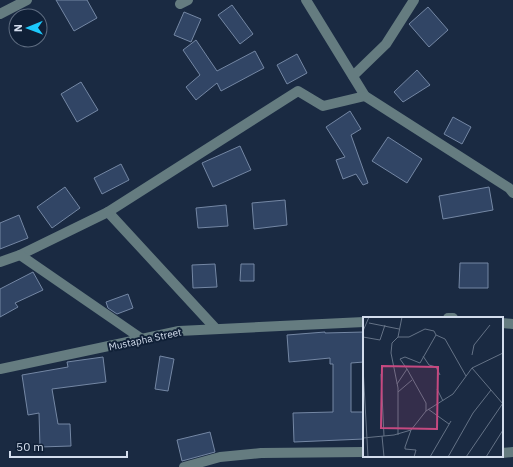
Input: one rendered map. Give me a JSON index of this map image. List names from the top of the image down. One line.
{"streets":{"street":["Mustapha Street"]},"scale_bar":"50 m","north":"left"}
